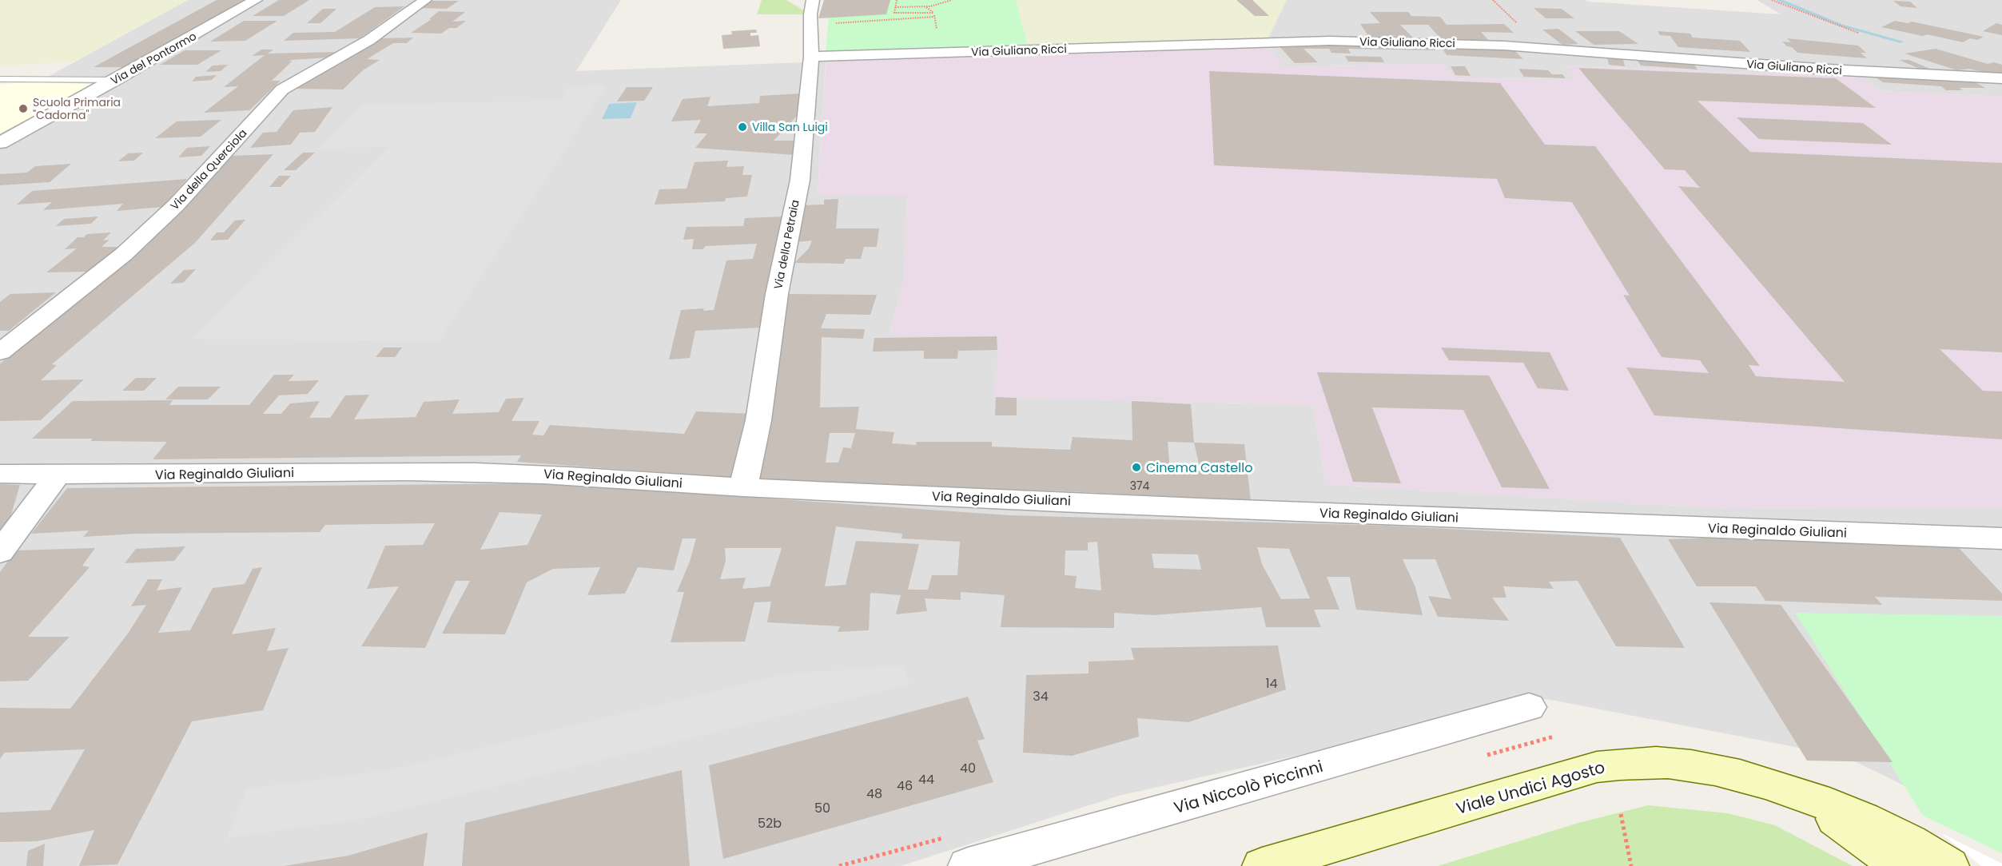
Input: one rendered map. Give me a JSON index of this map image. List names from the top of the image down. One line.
{"streets":{"main road":["Viale Undici Agosto"],"street":["Via Giuliano Ricci","Via del Pontormo","Via della Querciola","Via della Petraia","Via Reginaldo Giuliani","Via Niccolò Piccinni"]},"crossings":[["Via Giuliano Ricci","Via della Petraia"],["Via della Petraia","Via Reginaldo Giuliani"]],"places":["Scuola Primaria \"Cadorna\"","Villa San Luigi","Cinema Castello"],"house_numbers":["374","14","34","40","44","46","48","50","52b"]}
